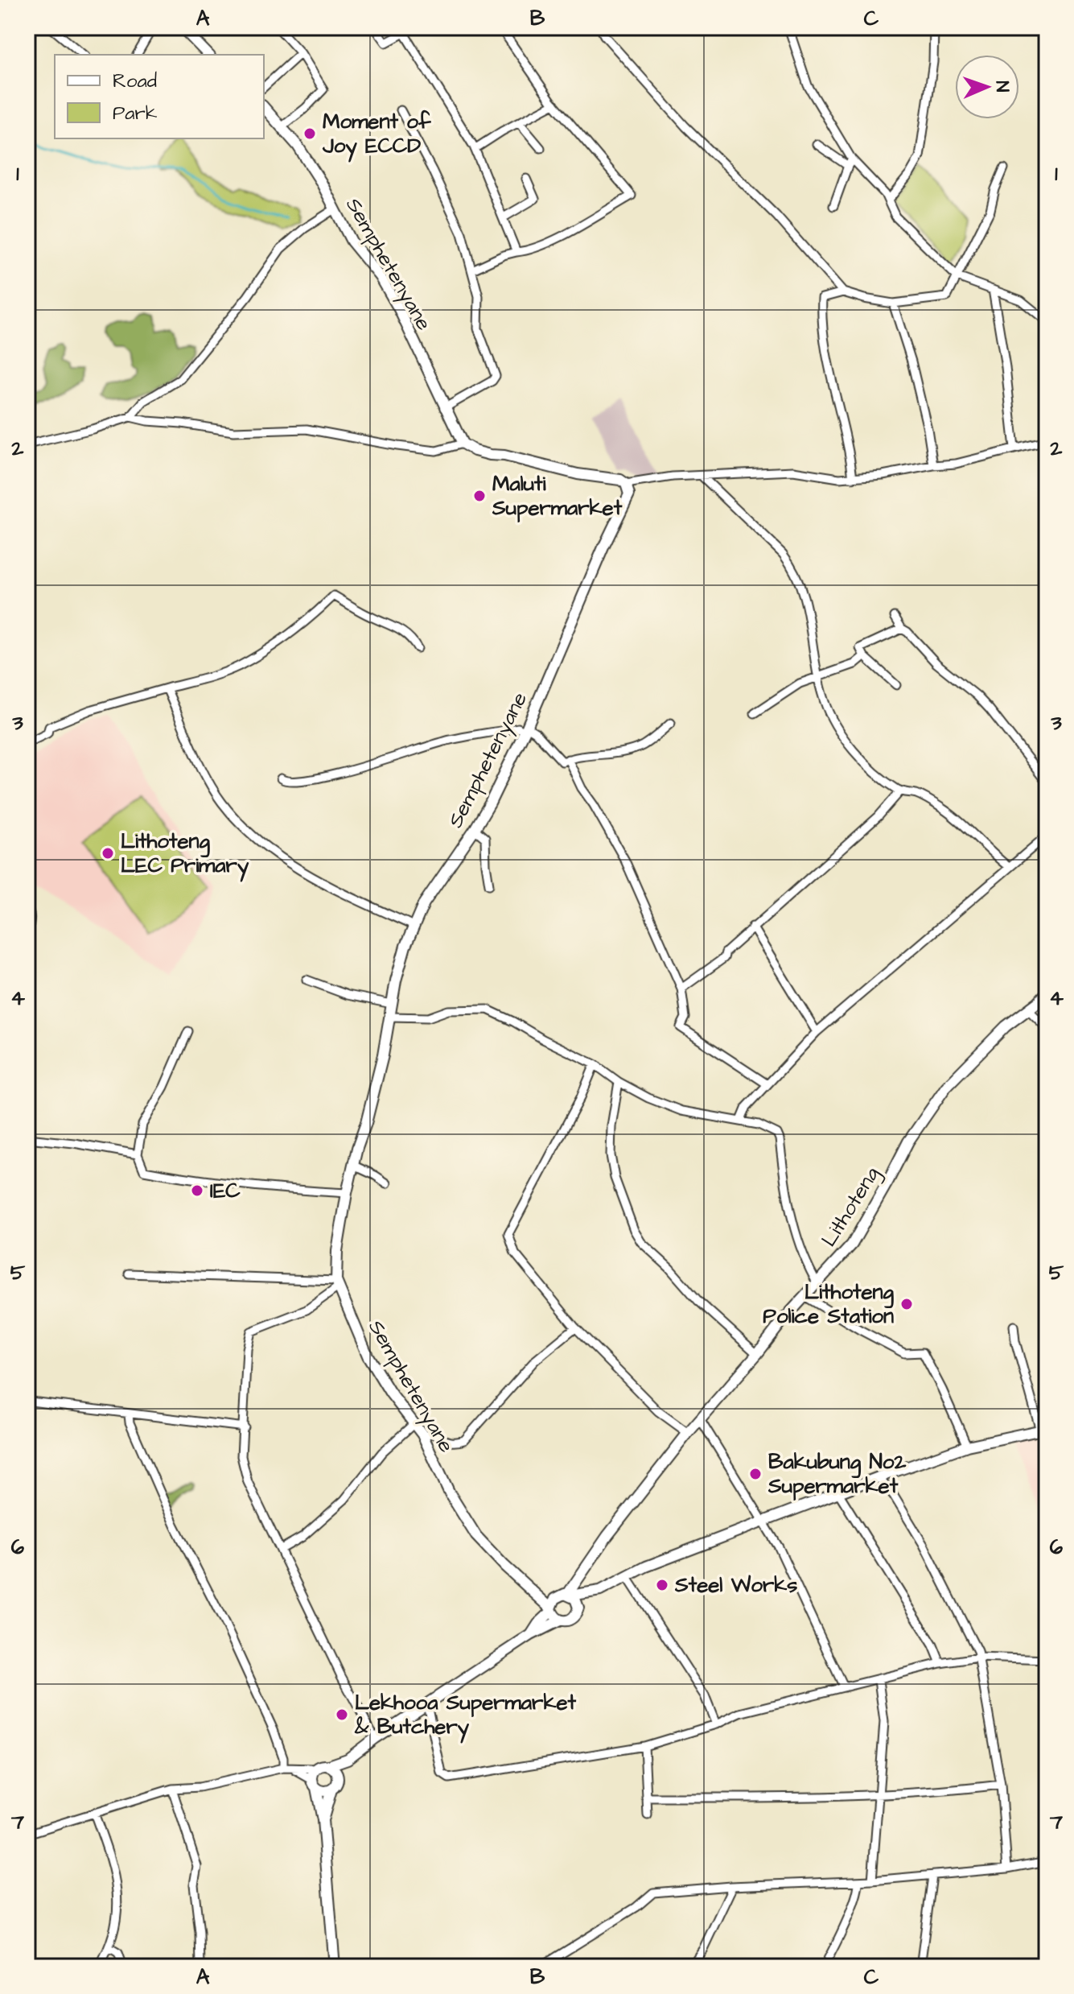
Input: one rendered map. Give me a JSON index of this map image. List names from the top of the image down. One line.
{"streets":{"main road":["Semphetenyane","Lithoteng"]},"crossings":[["Semphetenyane","Lithoteng"]],"places":["Moment of Joy ECCD","Maluti Supermarket","Lithoteng LEC Primary","IEC","Lithoteng Police Station","Bakubung No2 Supermarket","Steel Works","Lekhooa Supermarket & Butchery"],"legend":["Road","Park"],"north":"right","grid":{"columns":["A","B","C"],"rows":["1","2","3","4","5","6","7"]}}
